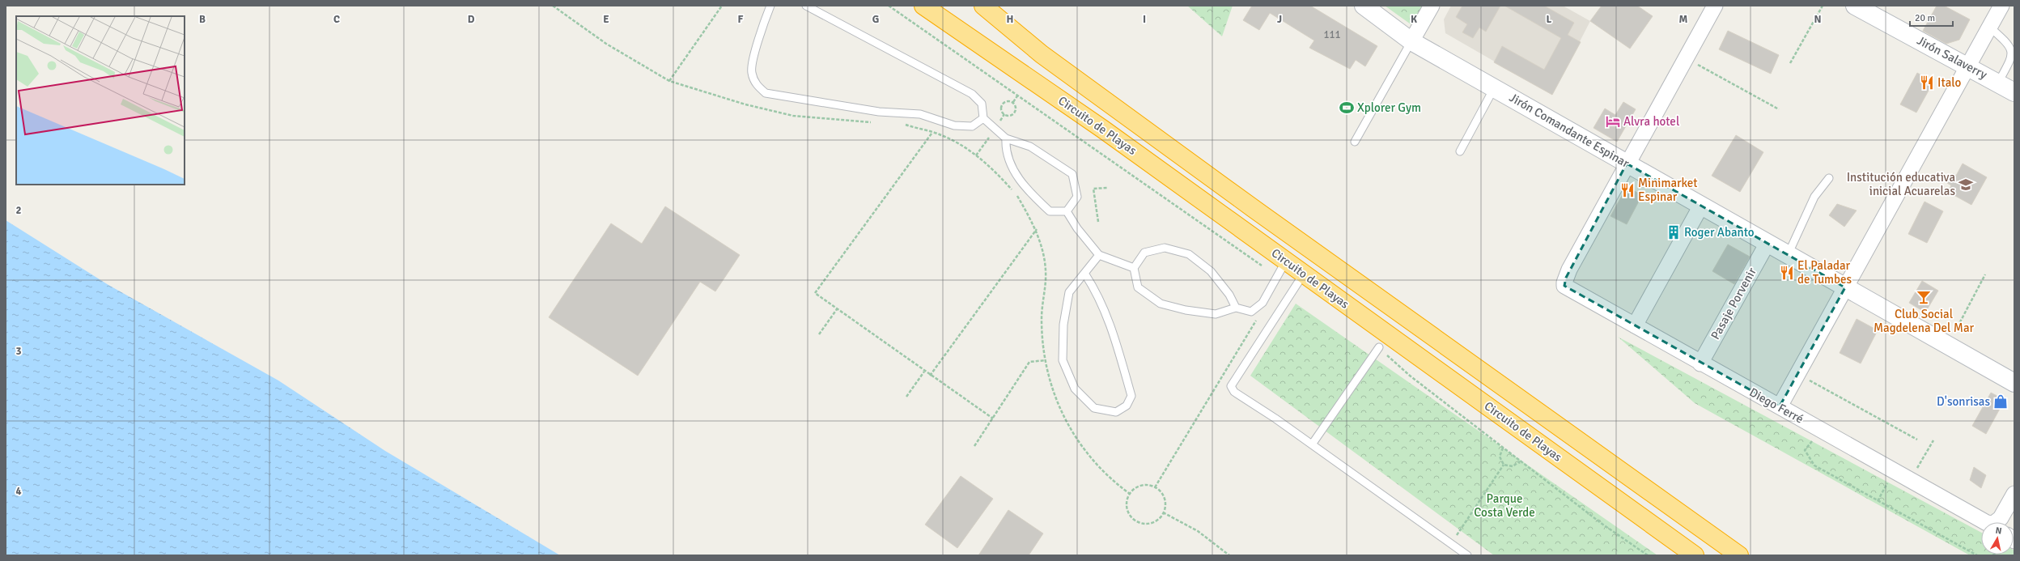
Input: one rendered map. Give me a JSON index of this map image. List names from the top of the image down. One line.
{"streets":{"highway":["Circuito de Playas"],"main road":["Jirón Salaverry","Jirón Comandante Espinar"],"street":["Pasaje Porvenir","Diego Ferré"]},"crossings":[["Jirón Comandante Espinar","Pasaje Porvenir"],["Jirón Comandante Espinar","Diego Ferré"],["Pasaje Porvenir","Diego Ferré"]],"parks":["Parque Costa Verde"],"places":{"restaurant":["Italo","Minimarket Espinar","El Paladar de Tumbes"],"sports":["Xplorer Gym"],"hotel":["Alvra hotel"],"school or university":["Institución educativa inicial Acuarelas"],"building":["Roger Abanto"],"bar":["Club Social Magdelena Del Mar"],"shop":["D'sonrisas"]},"house_numbers":["111"],"scale_bar":"20 m","north":"top","grid":{"columns":["B","C","D","E","F","G","H","I","J","K","L","M","N"],"rows":["2","3","4"]}}
